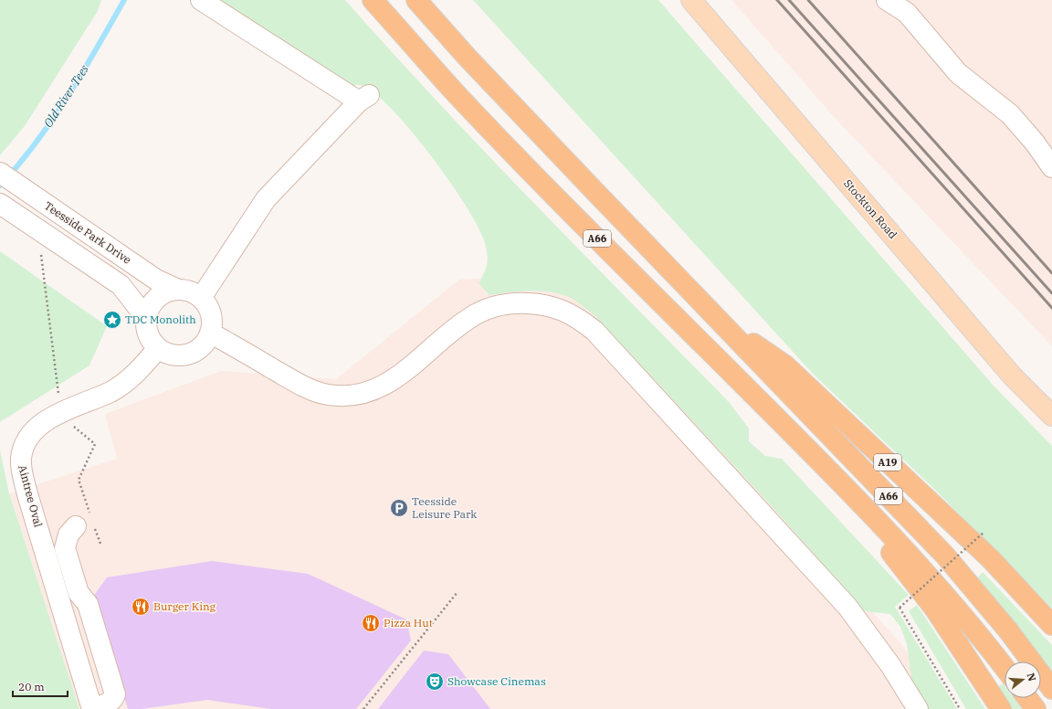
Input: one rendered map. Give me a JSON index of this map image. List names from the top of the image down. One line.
{"streets":{"highway":["A66","A19"],"main road":["Stockton Road"],"street":["Teesside Park Drive","Aintree Oval"]},"crossings":[["Teesside Park Drive","Aintree Oval"],["A66","A19"]],"water":["Old River Tees"],"places":{"place":["TDC Monolith"],"parking":["Teesside Leisure Park"],"restaurant":["Burger King","Pizza Hut"],"theatre":["Showcase Cinemas"]},"scale_bar":"20 m","north":"right"}
